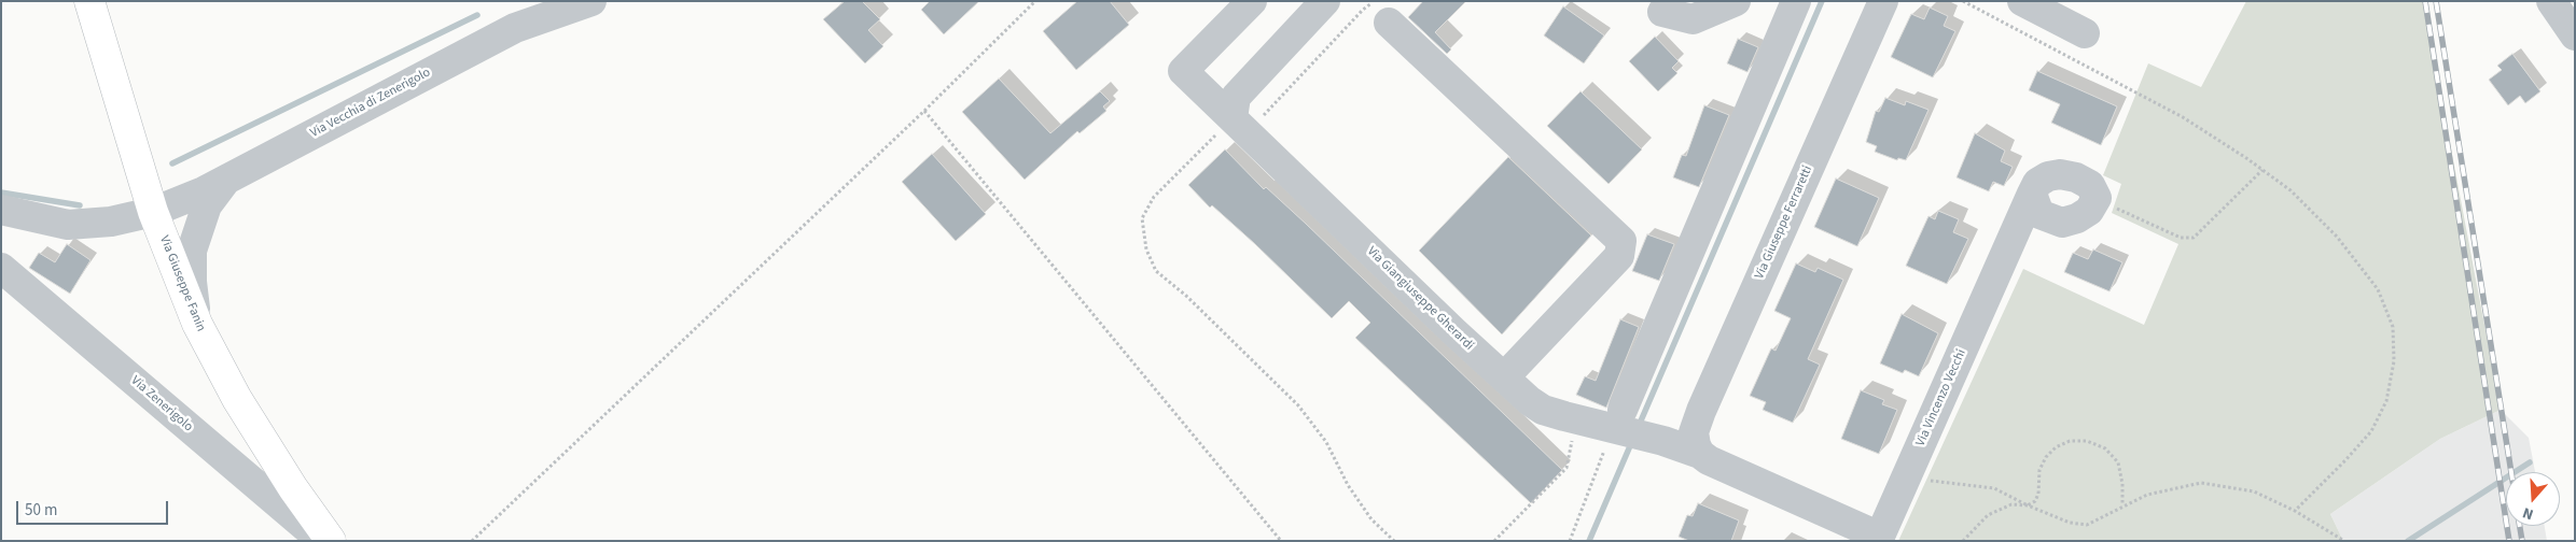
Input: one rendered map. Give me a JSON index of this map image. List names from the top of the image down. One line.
{"streets":{"main road":["Via Giuseppe Fanin"],"street":["Via Vecchia di Zenerigolo","Via Giuseppe Ferraretti","Via Giangiuseppe Gherardi","Via Vincenzo Vecchi","Via Zenerigolo"]},"crossings":[["Via Vecchia di Zenerigolo","Via Giuseppe Fanin"],["Via Giuseppe Ferraretti","Via Giangiuseppe Gherardi"],["Via Giangiuseppe Gherardi","Via Vincenzo Vecchi"]],"scale_bar":"50 m","north":"bottom"}
